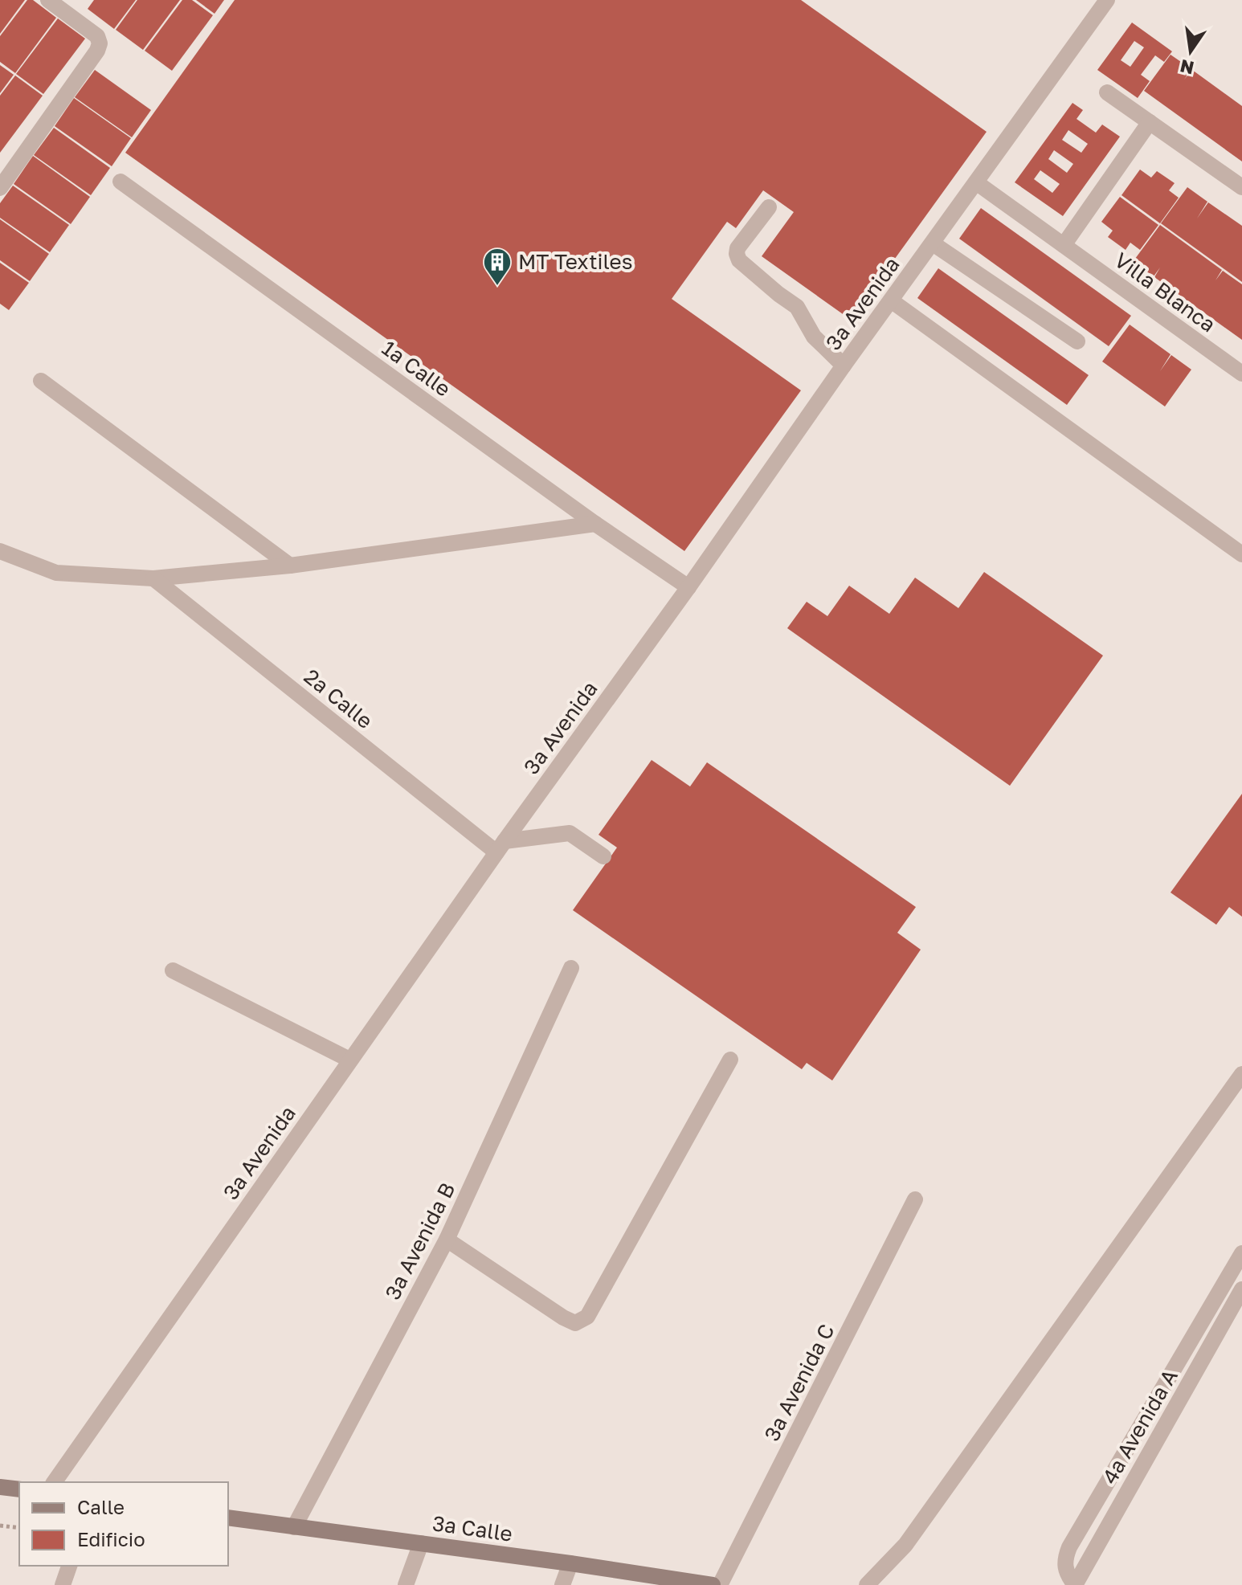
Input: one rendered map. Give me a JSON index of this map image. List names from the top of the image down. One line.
{"streets":{"main road":["3a Calle"],"street":["Villa Blanca","3a Avenida","1a Calle","2a Calle","3a Avenida B","3a Avenida C","4a Avenida A"]},"crossings":[["Villa Blanca","3a Avenida"],["3a Avenida","1a Calle"],["3a Avenida","2a Calle"],["3a Avenida B","3a Calle"]],"places":{"building":["MT Textiles"]},"legend":["Calle","Edificio"],"north":"bottom"}
